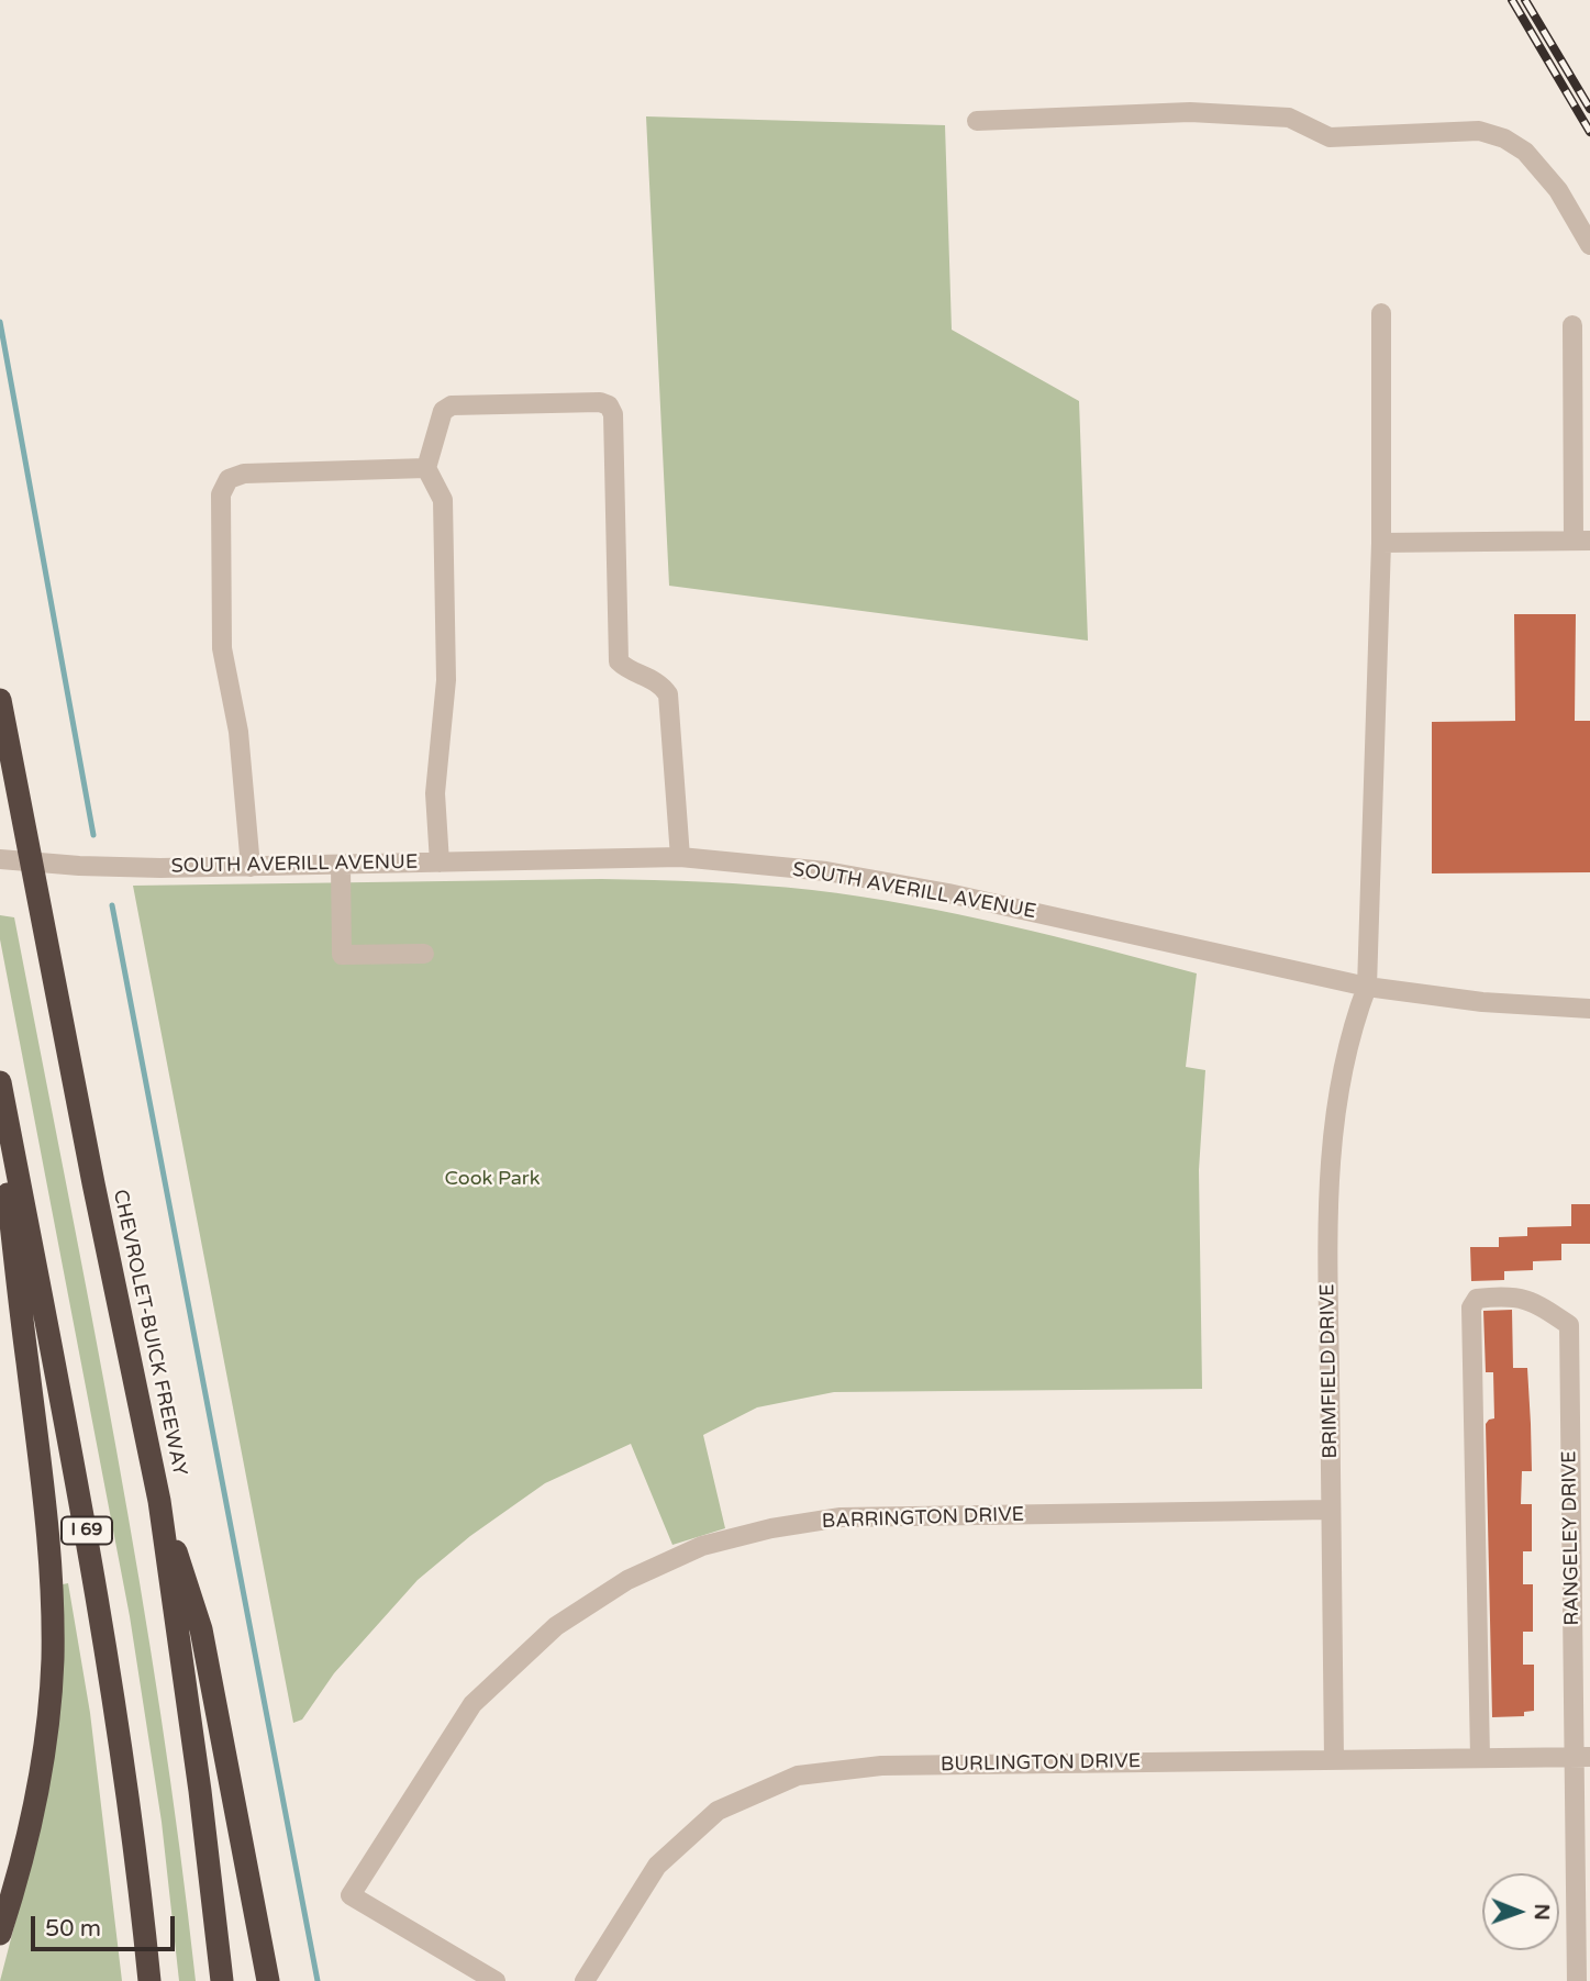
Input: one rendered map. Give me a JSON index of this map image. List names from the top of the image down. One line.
{"streets":{"highway":["CHEVROLET-BUICK FREEWAY","I 69"],"street":["SOUTH AVERILL AVENUE","BRIMFIELD DRIVE","BARRINGTON DRIVE","RANGELEY DRIVE","BURLINGTON DRIVE"]},"crossings":[["SOUTH AVERILL AVENUE","BRIMFIELD DRIVE"],["BRIMFIELD DRIVE","BARRINGTON DRIVE"],["BRIMFIELD DRIVE","BURLINGTON DRIVE"],["RANGELEY DRIVE","BURLINGTON DRIVE"]],"parks":["Cook Park"],"scale_bar":"50 m","north":"right"}
